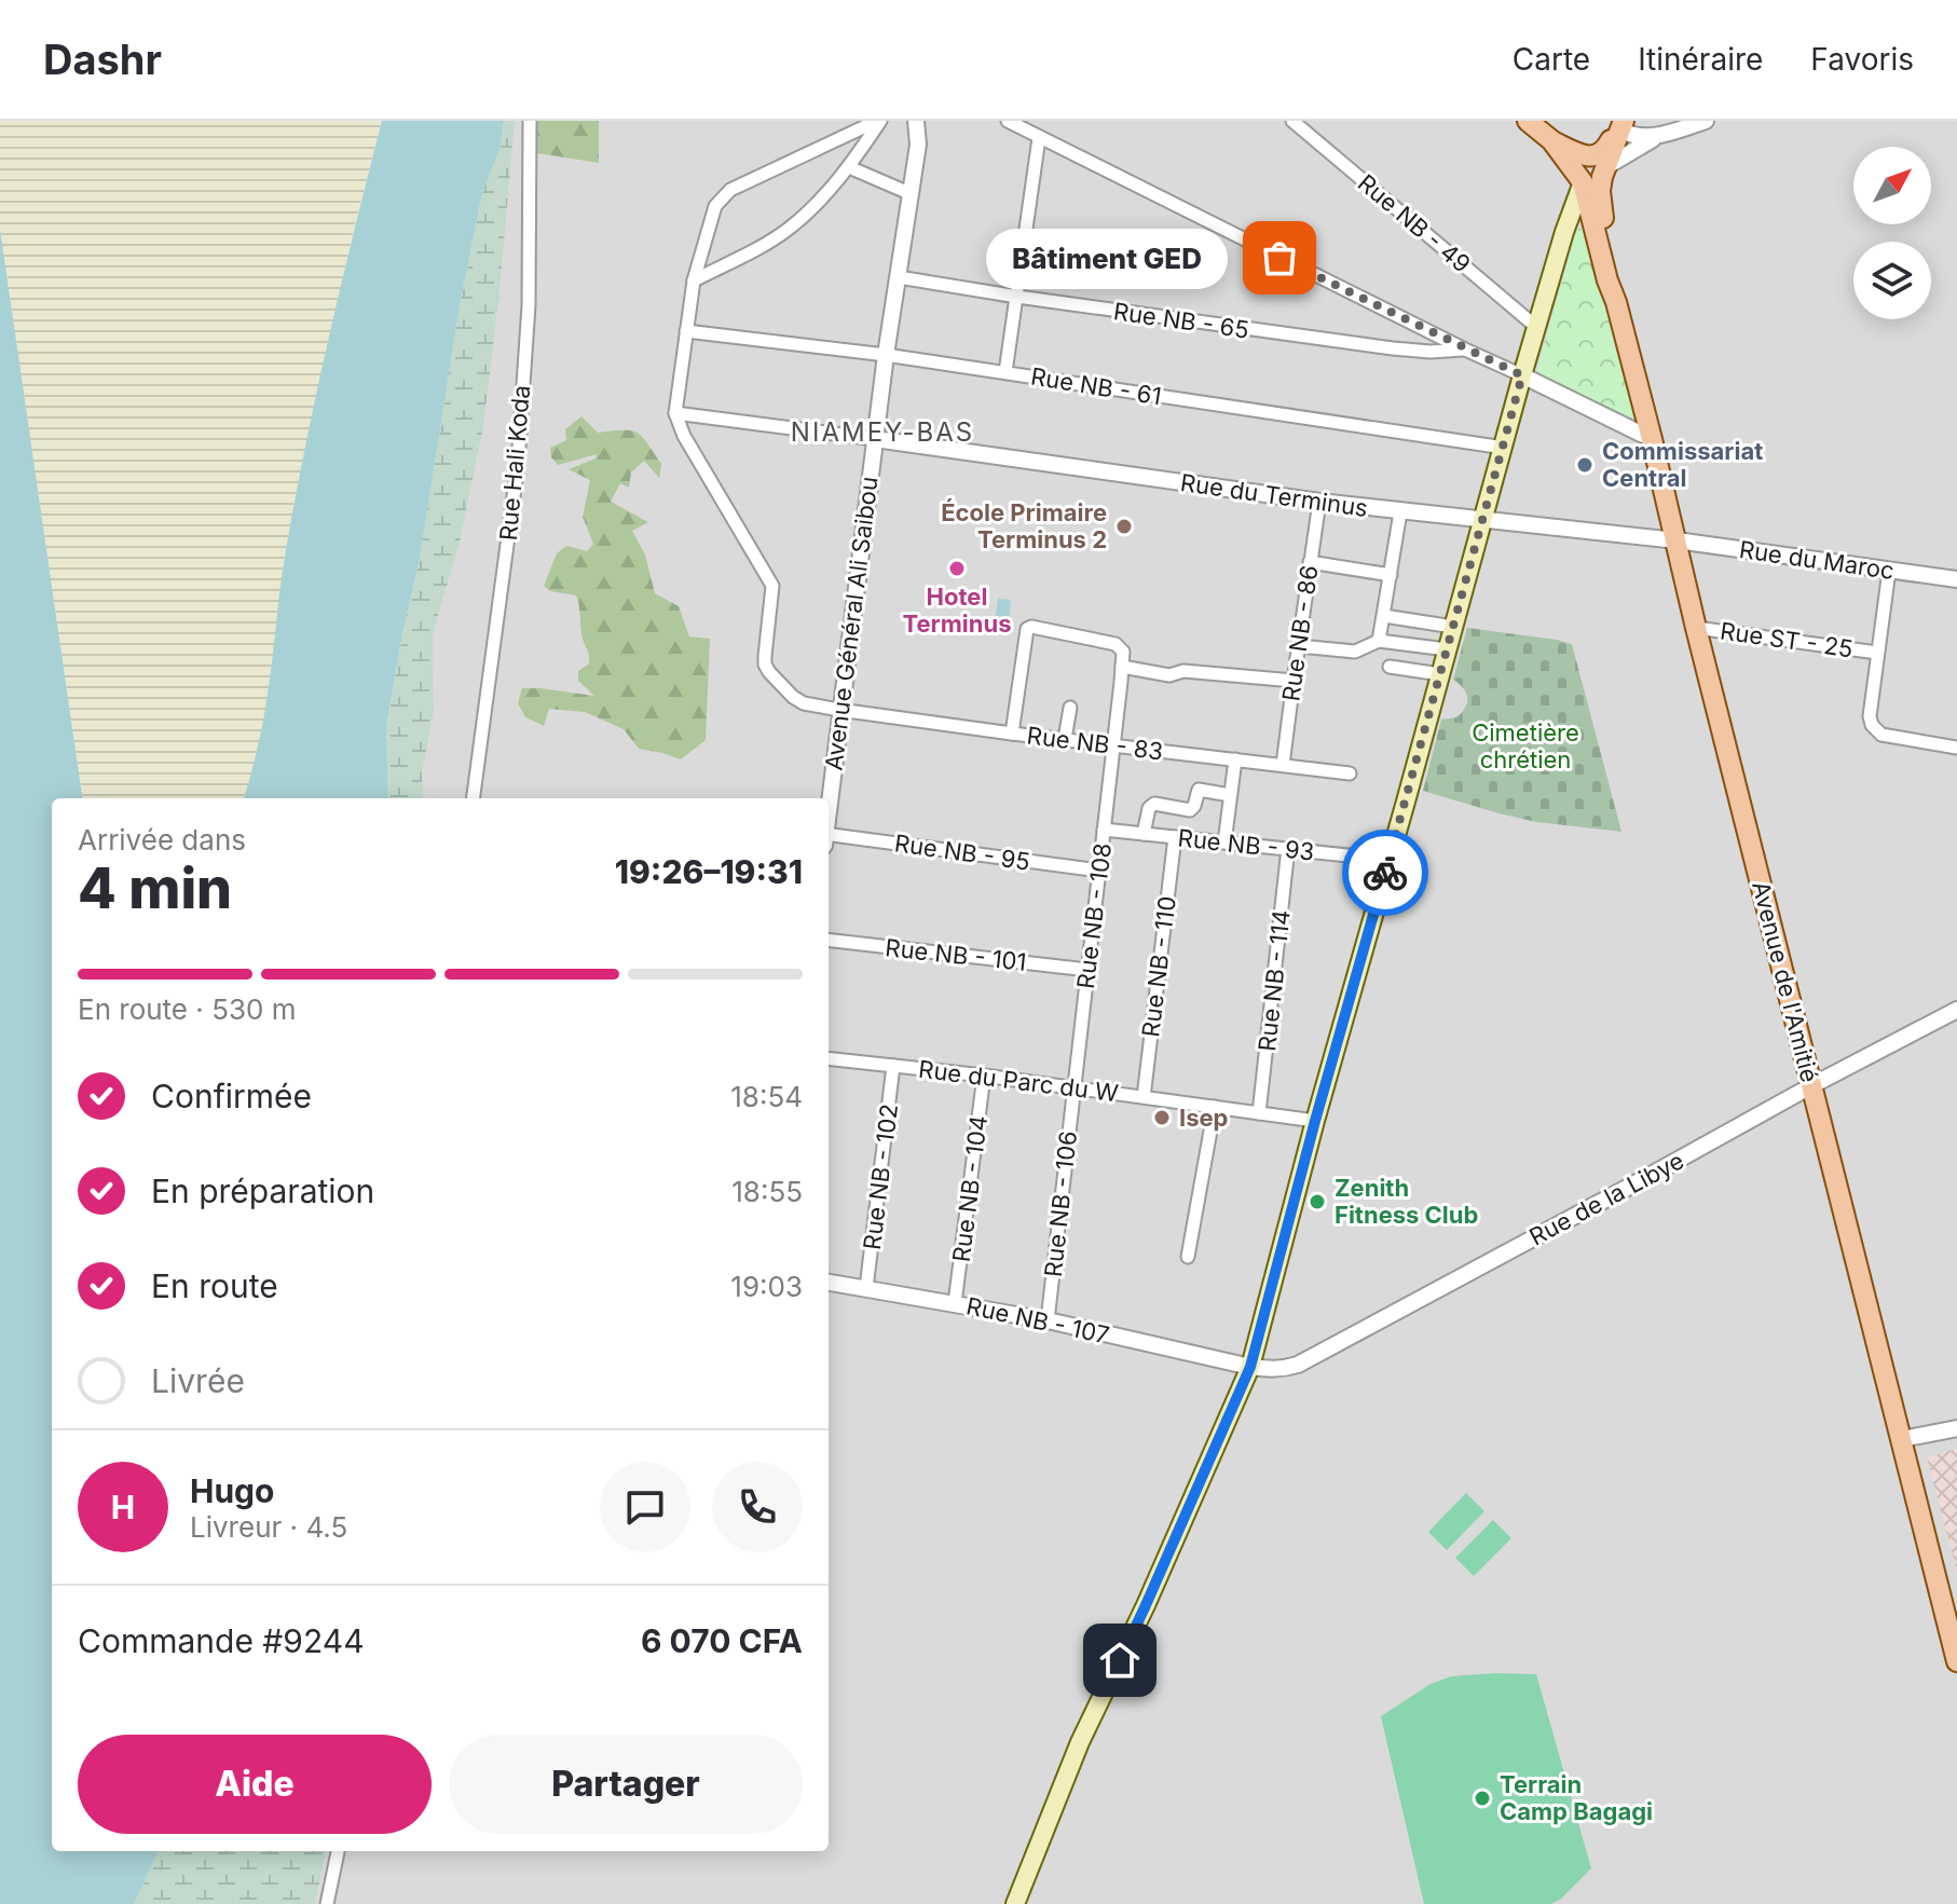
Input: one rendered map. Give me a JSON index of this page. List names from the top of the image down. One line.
{"streets":{"main road":["Avenue de l'Amitié"],"street":["Rue NB - 49","Rue NB - 65","Rue NB - 61","Rue Hali Koda","Rue du Terminus","Rue du Maroc","Avenue Général Ali Saibou","Rue NB - 86","Rue ST - 25","Rue NB - 83","Rue NB - 93","Rue NB - 95","Rue NB - 108","Rue NB - 101","Rue NB - 110","Rue NB - 114","Rue du Parc du W","Rue NB - 102","Rue NB - 104","Rue de la Libye","Rue NB - 106","Rue NB - 107"]},"crossings":[["Rue NB - 65","Avenue Général Ali Saibou"],["Rue NB - 61","Avenue Général Ali Saibou"],["Rue du Terminus","Rue du Maroc"],["Rue du Terminus","Avenue Général Ali Saibou"],["Rue du Terminus","Rue NB - 86"],["Rue du Terminus","Avenue de l'Amitié"],["Rue du Maroc","Avenue de l'Amitié"],["Avenue Général Ali Saibou","Rue NB - 83"],["Rue NB - 86","Rue NB - 83"],["Rue ST - 25","Avenue de l'Amitié"],["Rue NB - 83","Rue NB - 108"],["Rue NB - 93","Rue NB - 108"],["Rue NB - 93","Rue NB - 110"],["Rue NB - 93","Rue NB - 114"],["Rue NB - 95","Rue NB - 108"],["Rue NB - 108","Rue NB - 101"],["Rue NB - 108","Rue du Parc du W"],["Rue NB - 108","Rue NB - 106"],["Rue NB - 110","Rue du Parc du W"],["Rue NB - 114","Rue du Parc du W"],["Avenue de l'Amitié","Rue de la Libye"],["Rue du Parc du W","Rue NB - 102"],["Rue du Parc du W","Rue NB - 104"],["Rue du Parc du W","Rue NB - 106"],["Rue NB - 102","Rue NB - 107"],["Rue NB - 104","Rue NB - 107"],["Rue de la Libye","Rue NB - 107"],["Rue NB - 106","Rue NB - 107"]],"districts":["NIAMEY-BAS"],"parks":["Cimetière chrétien"],"places":["Bâtiment GED","Commissariat Central","École Primaire Terminus 2","Hotel Terminus","Isep","Zenith Fitness Club","Terrain Camp Bagagi"],"north":"top right","page":{"header":"Dashr","nav":["Carte","Itinéraire","Favoris"],"bubble":"Bâtiment GED","heading":["4 min","Arrivée dans","19:26–19:31"],"panel":["Hugo","Livreur · 4.5","Commande #9244","6 070 CFA"],"bar":"En route · 530 m","list":[["Confirmée","18:54"],["En préparation","18:55"],["En route","19:03"],"Livrée"],"round":"H","buttons":["Aide","Partager"]}}
